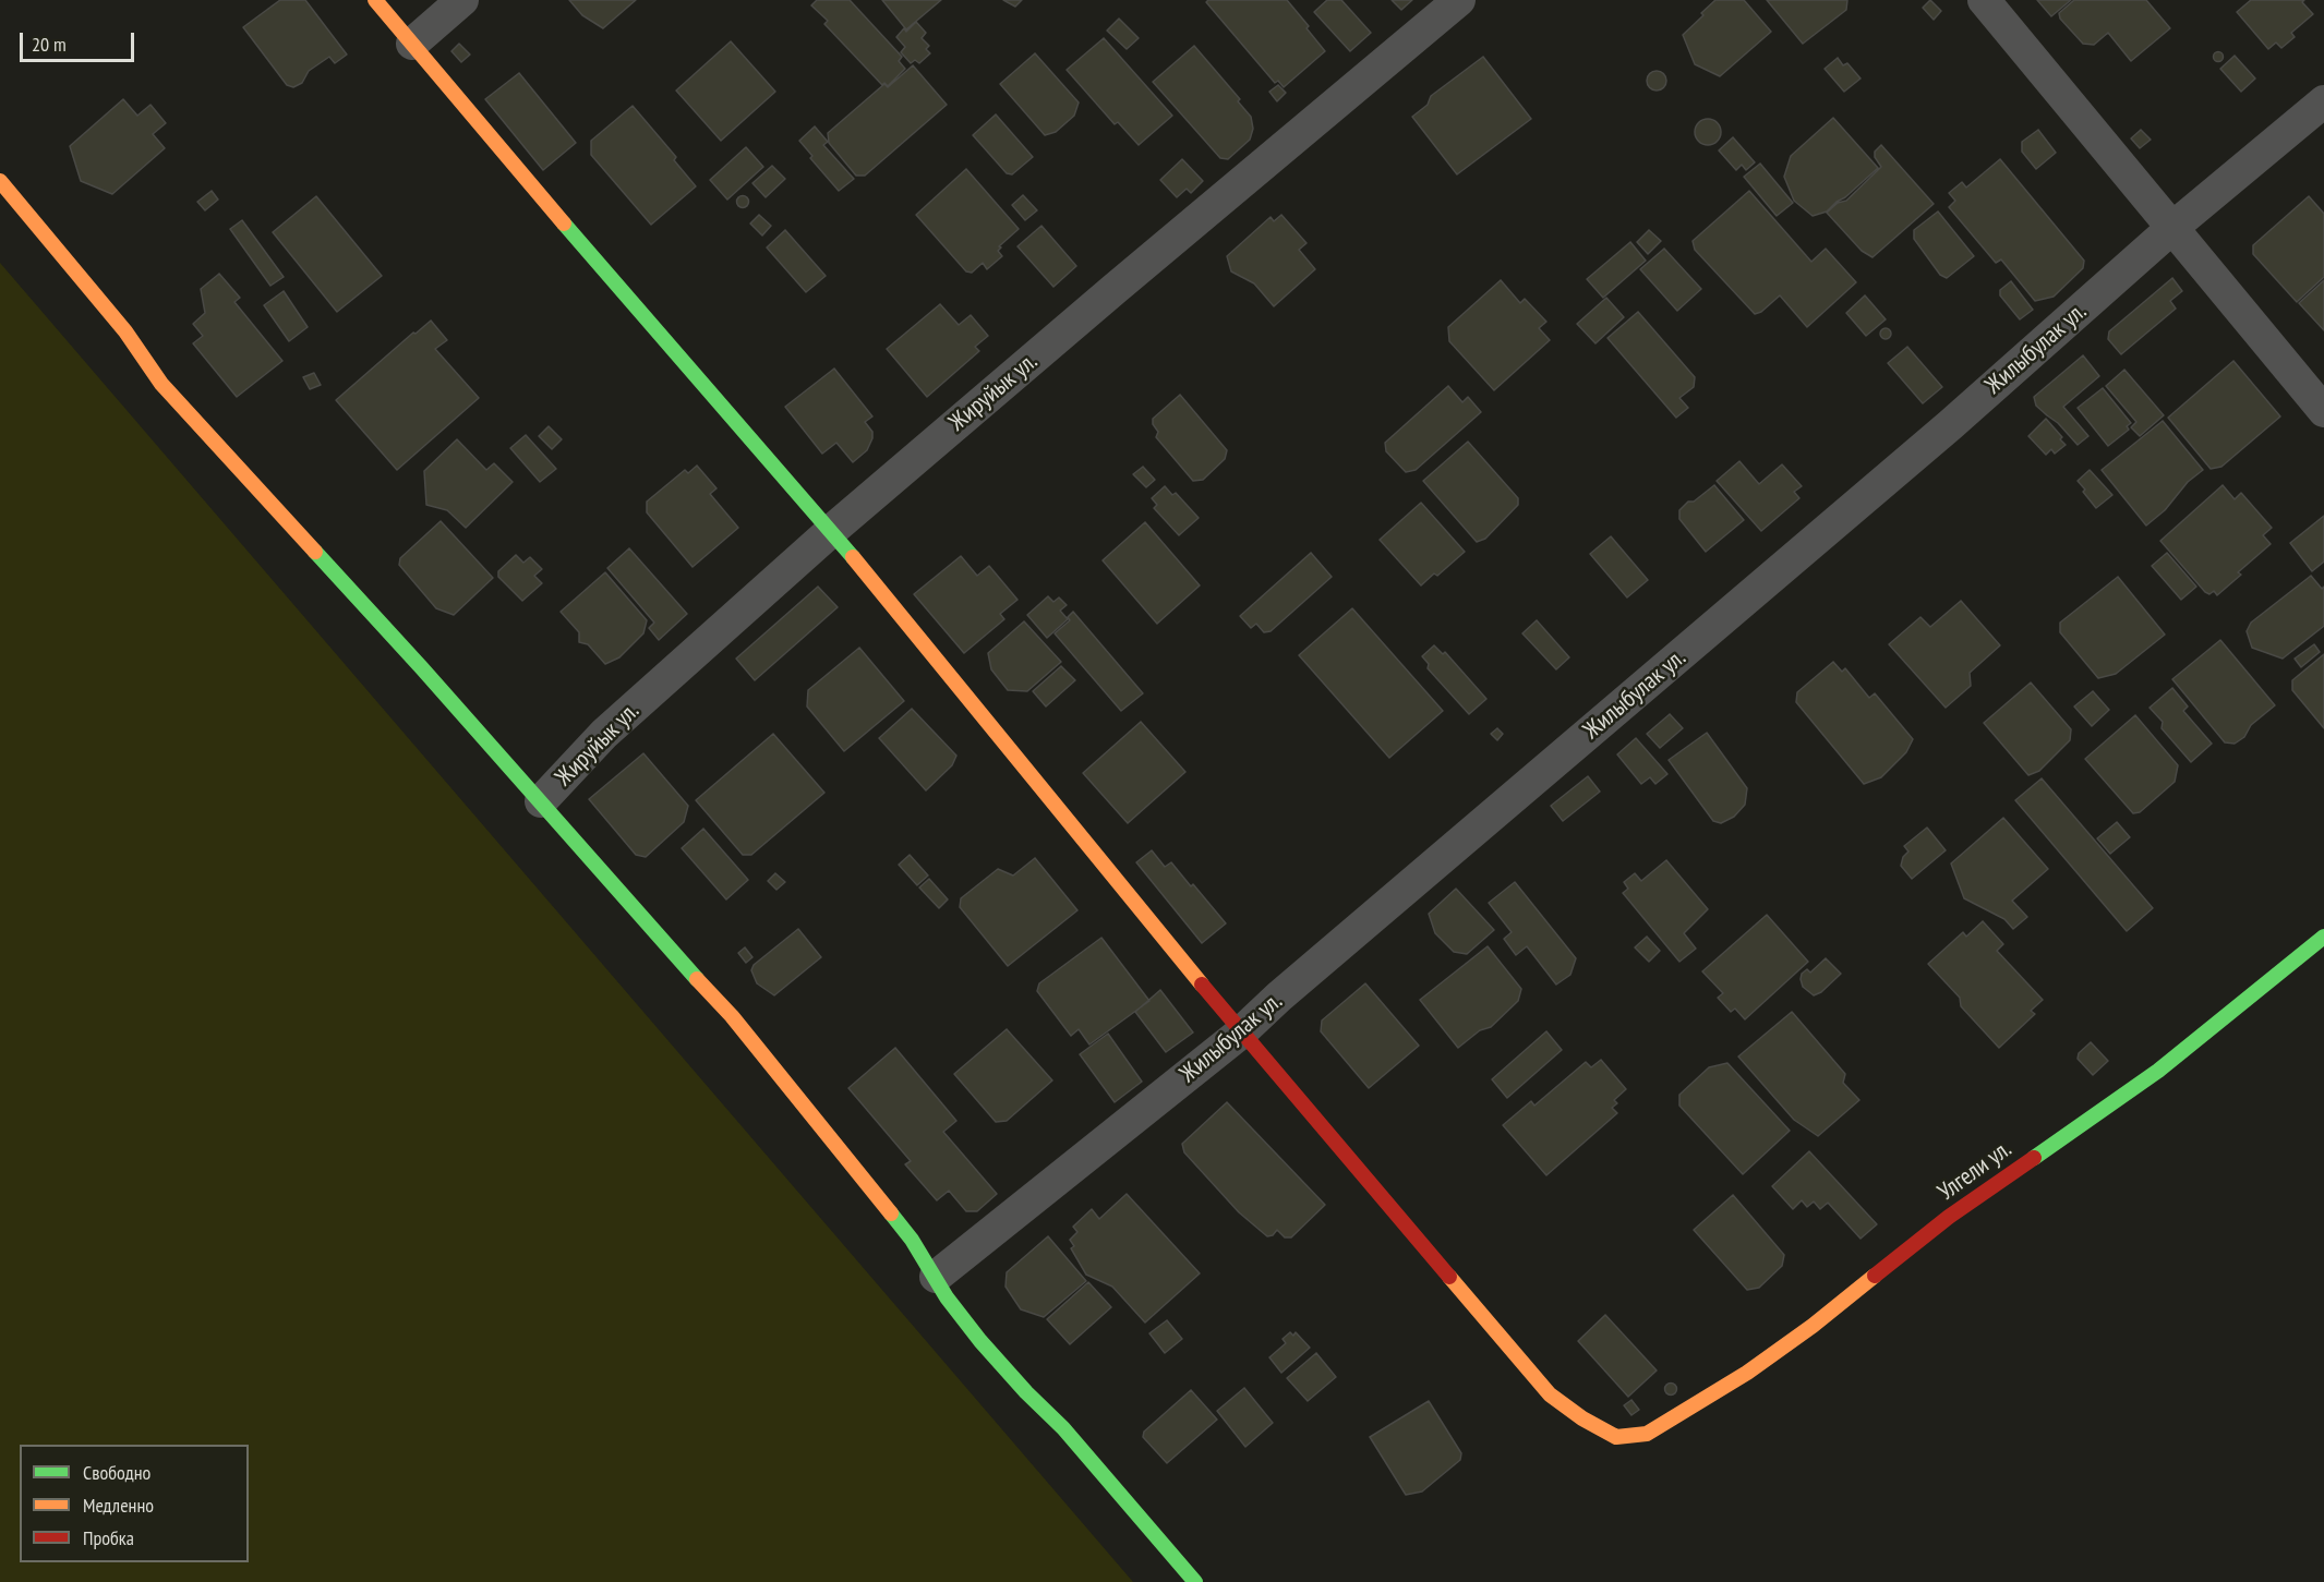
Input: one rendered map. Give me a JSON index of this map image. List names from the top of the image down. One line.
{"streets":{"street":["Жилыбулак ул.","Жируйык ул.","Улгели ул."]},"crossings":[["Жилыбулак ул.","Улгели ул."]],"legend":["Свободно","Медленно","Пробка"],"scale_bar":"20 m"}
